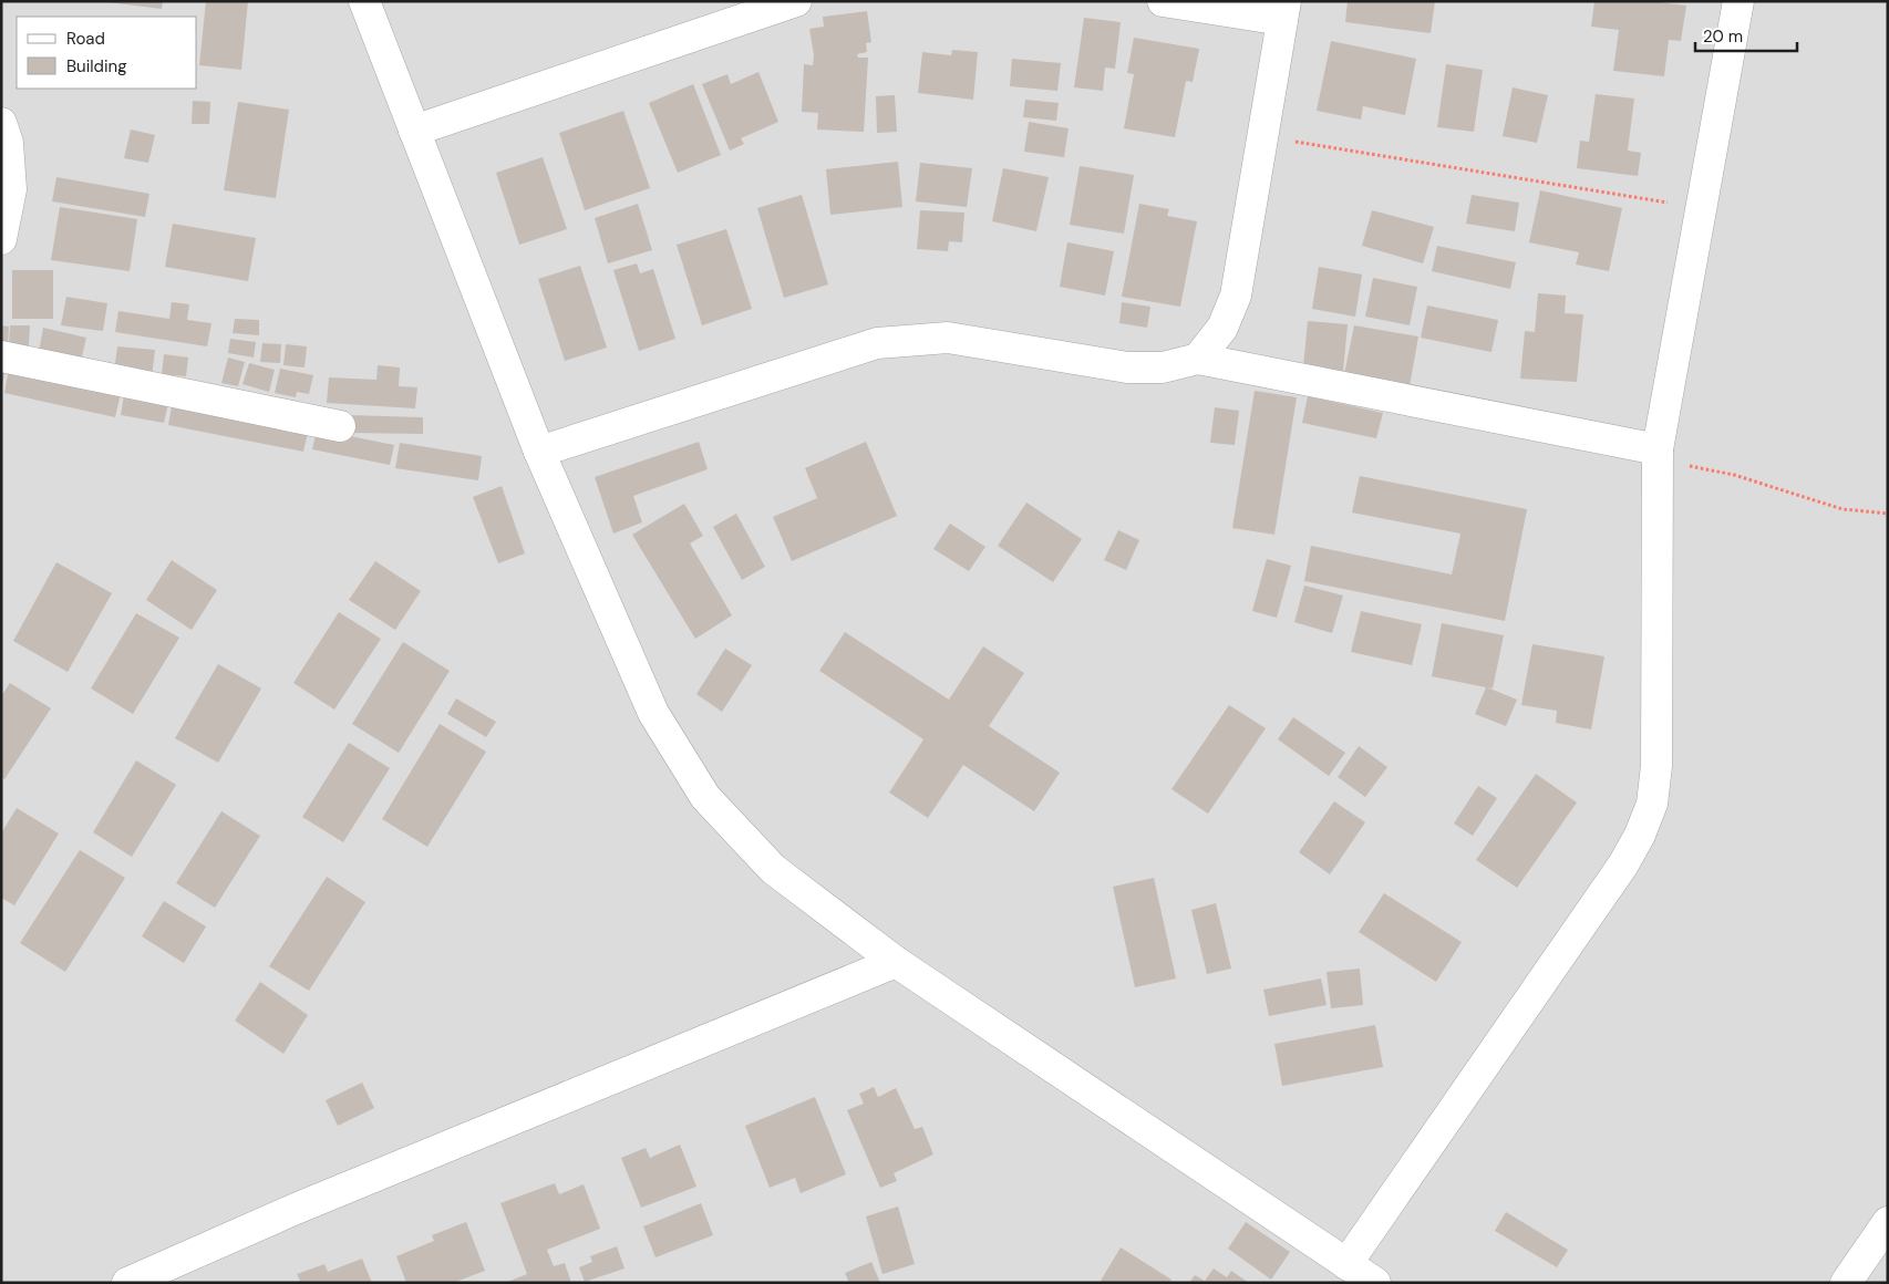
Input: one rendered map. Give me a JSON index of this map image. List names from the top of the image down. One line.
{"legend":["Road","Building"],"scale_bar":"20 m"}
